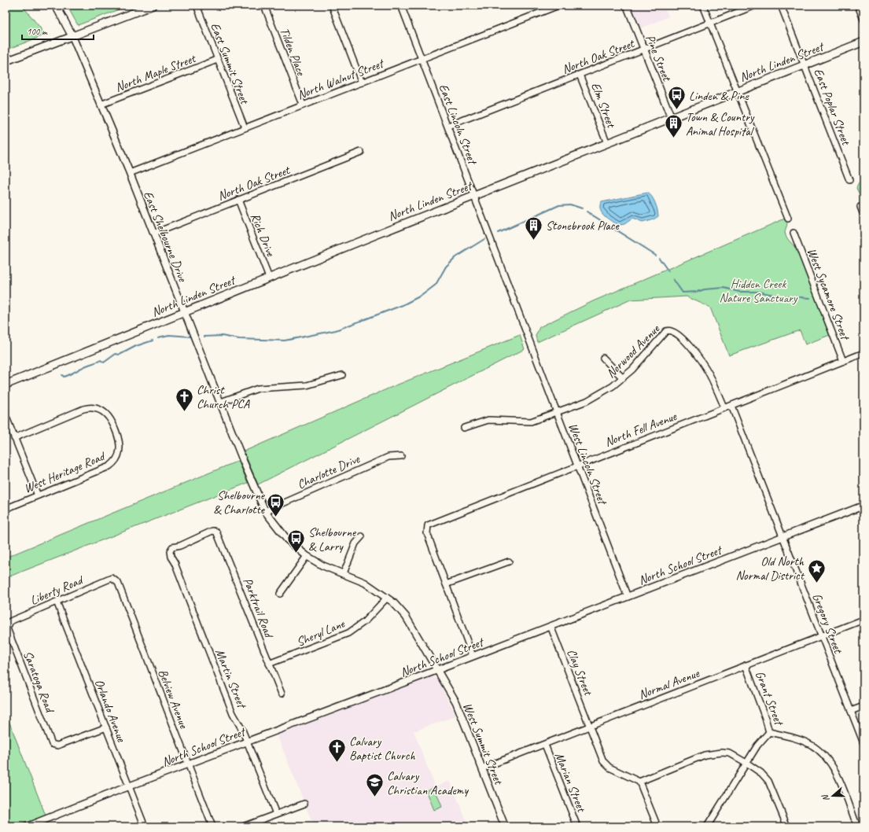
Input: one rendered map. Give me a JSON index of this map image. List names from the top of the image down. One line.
{"streets":{"main road":["North Linden Street"],"street":["Tilden Place","North Oak Street","Pine Street","East Summit Street","North Maple Street","North Walnut Street","Elm Street","East Poplar Street","East Lincoln Street","Rich Drive","East Shelbourne Drive","West Sycamore Street","Norwood Avenue","North Fell Avenue","West Lincoln Street","Charlotte Drive","West Heritage Road","North School Street","Liberty Road","Parktrail Road","Gregory Street","Sheryl Lane","Clay Street","Martin Street","Saratoga Road","Normal Avenue","Grant Street","Belview Avenue","Orlando Avenue","West Summit Street","Marian Street"]},"crossings":[["Tilden Place","North Walnut Street"],["North Oak Street","Pine Street"],["North Oak Street","Elm Street"],["North Oak Street","East Lincoln Street"],["North Oak Street","Rich Drive"],["North Oak Street","East Shelbourne Drive"],["Pine Street","North Linden Street"],["North Linden Street","Elm Street"],["North Linden Street","East Poplar Street"],["North Linden Street","East Lincoln Street"],["North Linden Street","Rich Drive"],["North Linden Street","East Shelbourne Drive"],["East Summit Street","North Maple Street"],["East Summit Street","North Walnut Street"],["North Maple Street","East Shelbourne Drive"],["North Walnut Street","East Lincoln Street"],["North Walnut Street","East Shelbourne Drive"],["East Lincoln Street","West Lincoln Street"],["East Shelbourne Drive","Charlotte Drive"],["East Shelbourne Drive","West Summit Street"],["West Sycamore Street","North Fell Avenue"],["Norwood Avenue","North Fell Avenue"],["Norwood Avenue","West Lincoln Street"],["North Fell Avenue","West Lincoln Street"],["North Fell Avenue","Gregory Street"],["West Lincoln Street","North School Street"],["North School Street","Gregory Street"],["North School Street","Clay Street"],["North School Street","Martin Street"],["North School Street","Belview Avenue"],["North School Street","Orlando Avenue"],["North School Street","West Summit Street"],["Liberty Road","Saratoga Road"],["Liberty Road","Belview Avenue"],["Liberty Road","Orlando Avenue"],["Parktrail Road","Sheryl Lane"],["Parktrail Road","Martin Street"],["Gregory Street","Normal Avenue"],["Sheryl Lane","West Summit Street"],["Clay Street","Normal Avenue"],["Saratoga Road","Orlando Avenue"],["Normal Avenue","Grant Street"],["Normal Avenue","West Summit Street"],["Normal Avenue","Marian Street"]],"parks":["Hidden Creek Nature Sanctuary"],"places":{"bus stop":["Linden & Pine","Shelbourne & Charlotte","Shelbourne & Larry"],"building":["Town & Country Animal Hospital","Stonebrook Place"],"church":["Christ Church PCA","Calvary Baptist Church"],"place":["Old North Normal District"],"school or university":["Calvary Christian Academy"]},"scale_bar":"100 m","north":"left"}
